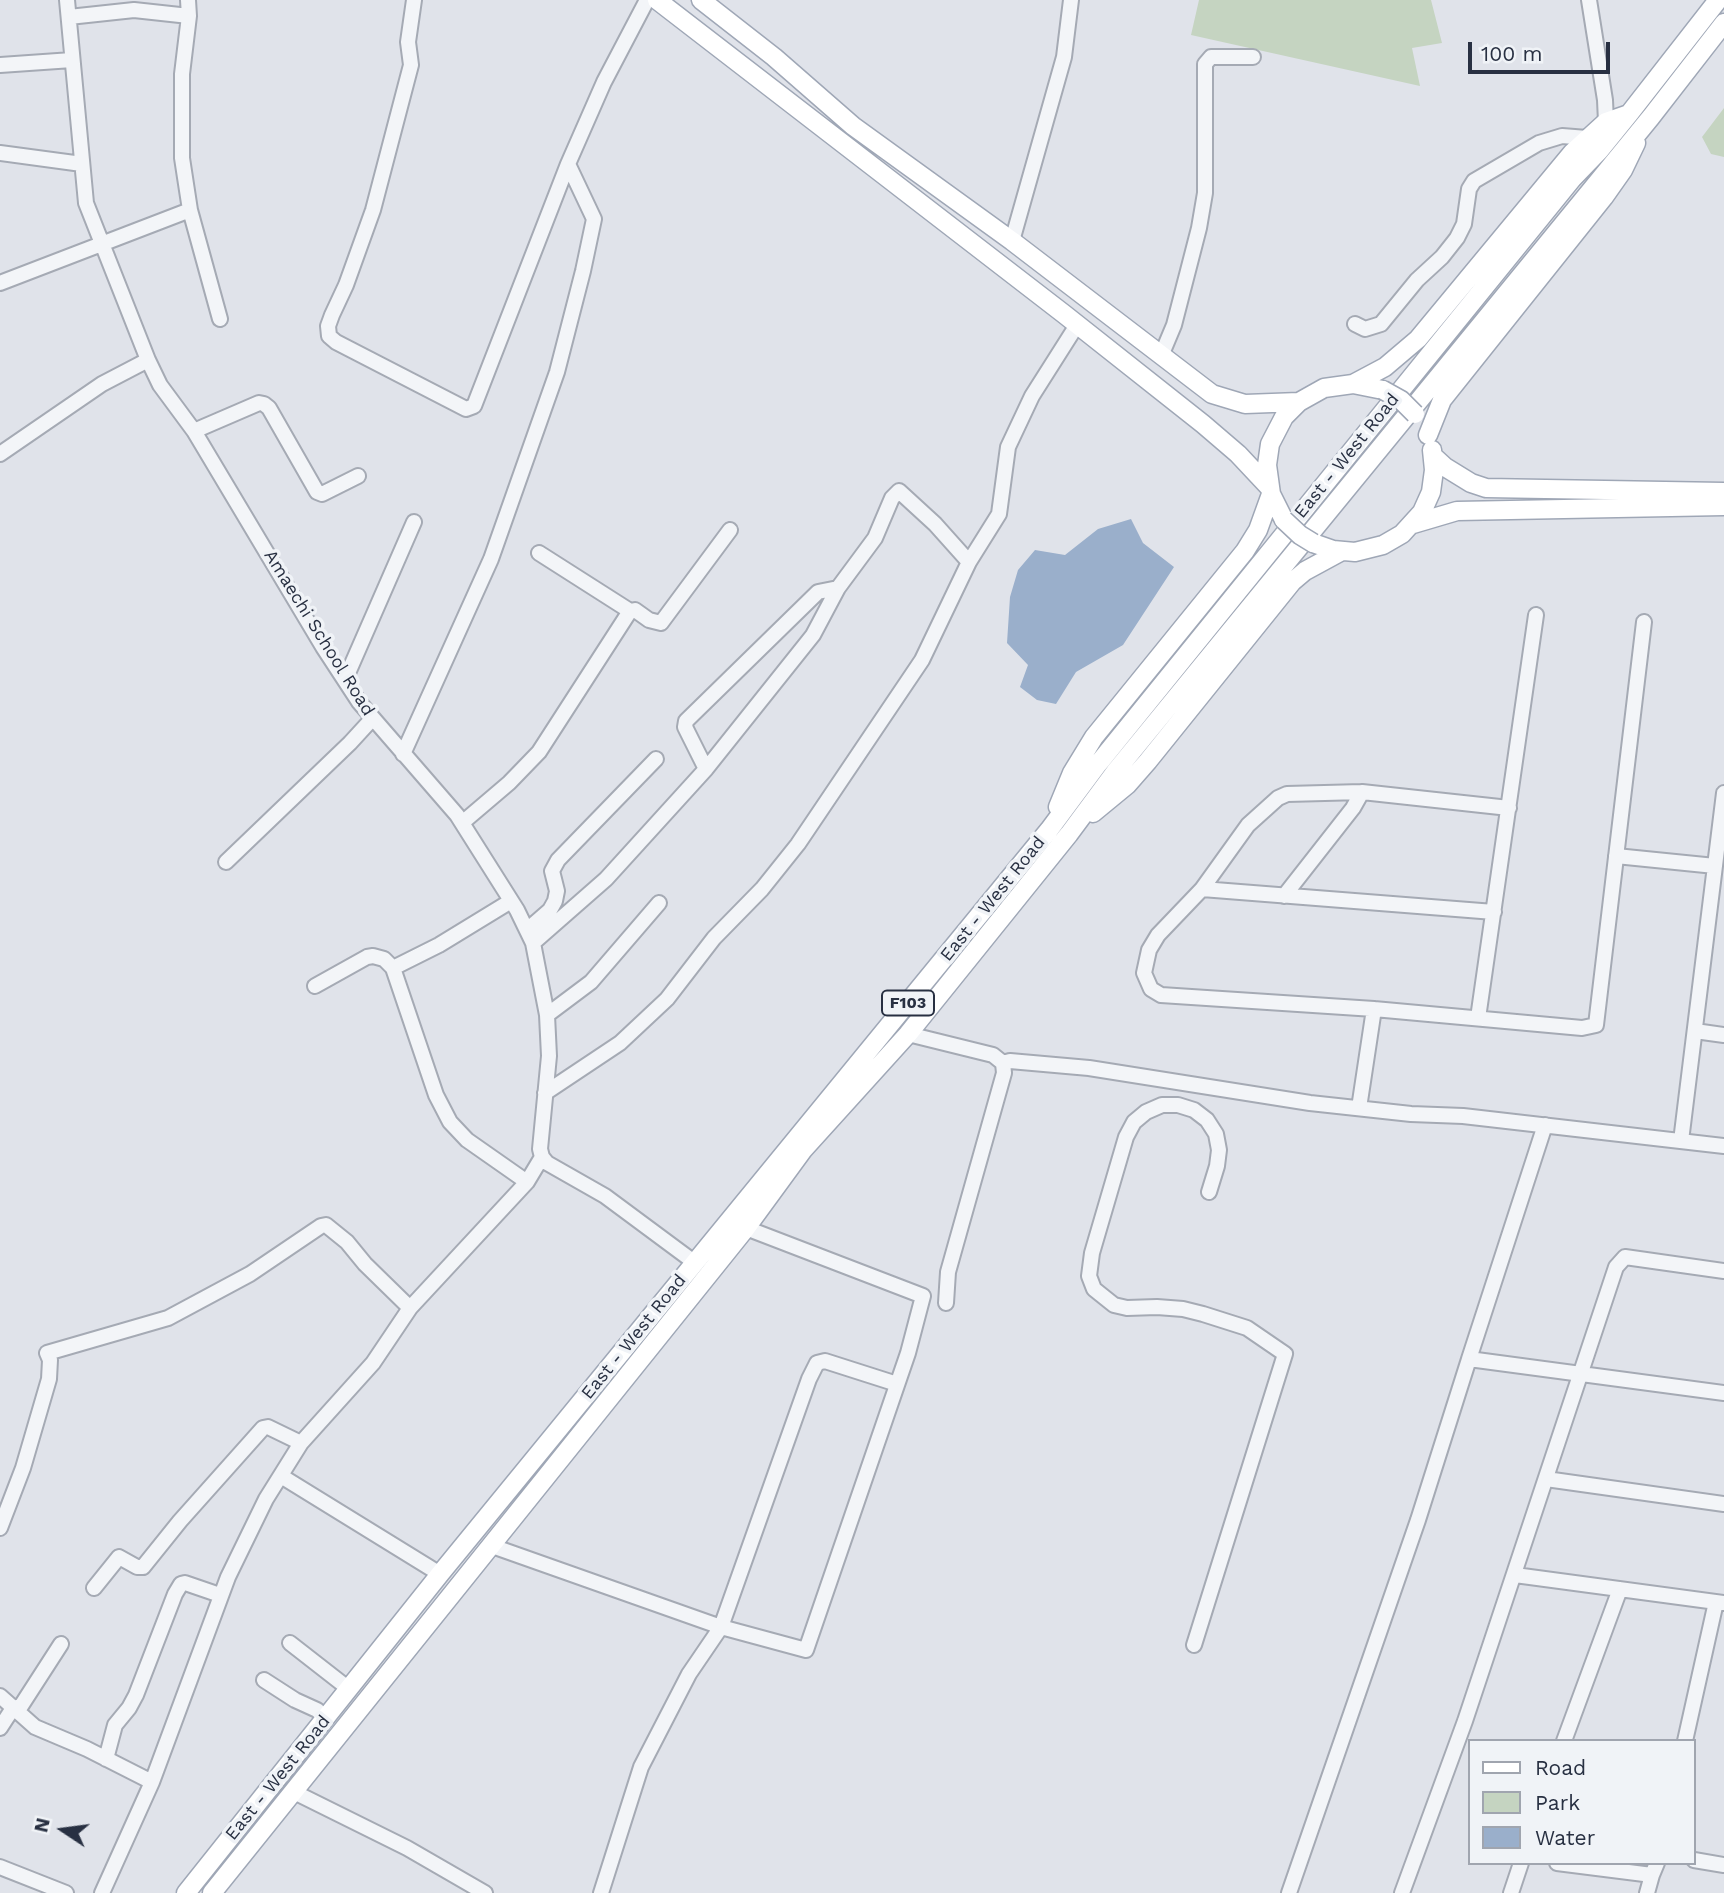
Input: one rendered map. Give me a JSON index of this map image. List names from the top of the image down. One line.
{"streets":{"main road":["East - West Road","F103"],"street":["Amaechi School Road"]},"legend":["Road","Park","Water"],"scale_bar":"100 m","north":"left"}
